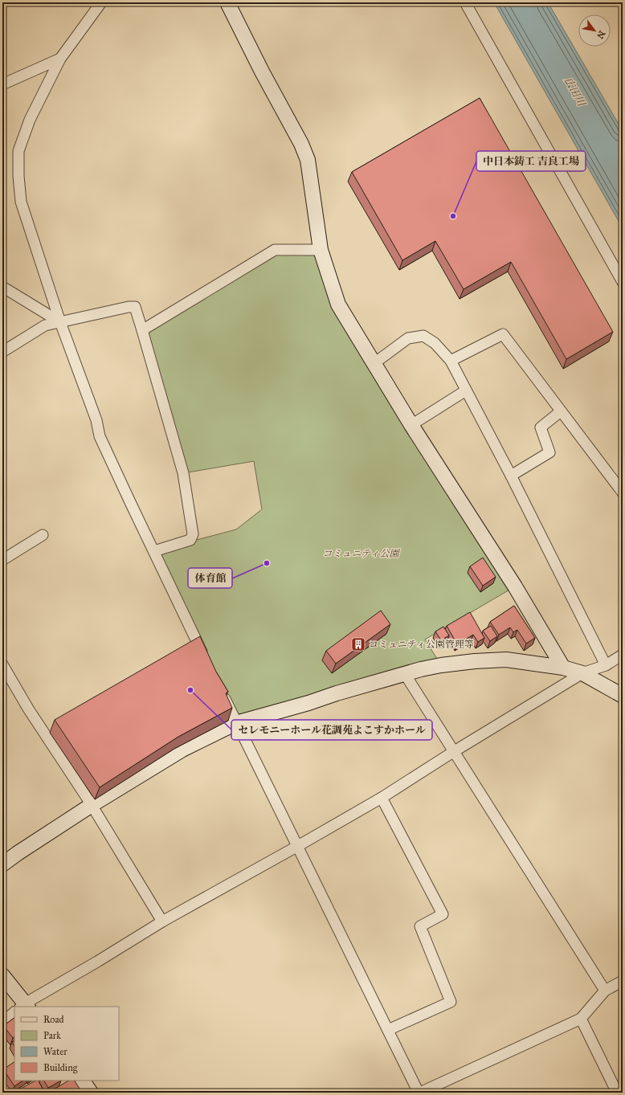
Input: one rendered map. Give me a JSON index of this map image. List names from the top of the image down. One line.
{"water":["広田川"],"parks":["コミュニティ公園"],"places":{"other":["中日本鋳工 吉良工場","体育館","セレモニーホール花調苑よこすかホール"],"building":["コミュニティ公園管理等"]},"legend":["Road","Park","Water","Building"],"north":"bottom right"}
